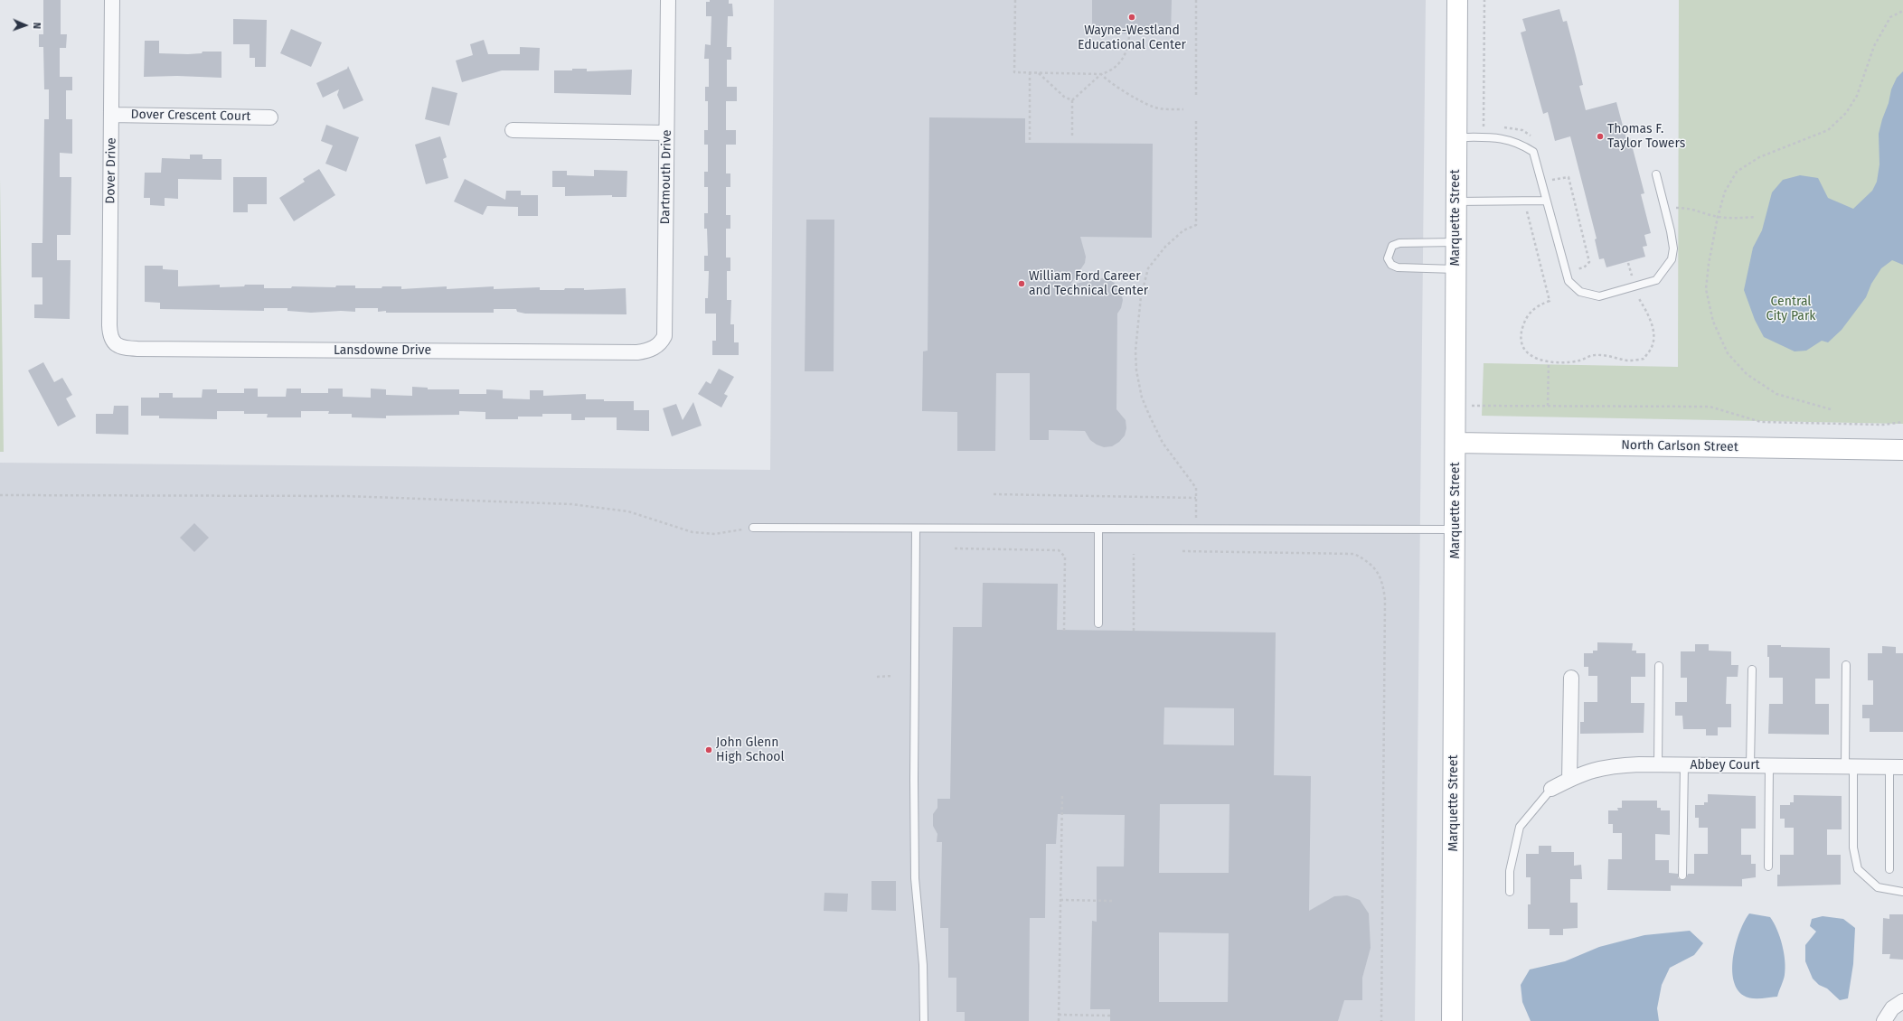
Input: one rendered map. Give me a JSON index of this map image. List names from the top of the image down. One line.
{"streets":{"street":["Dover Crescent Court","Dover Drive","Dartmouth Drive","Marquette Street","Lansdowne Drive","North Carlson Street","Abbey Court"]},"crossings":[["Dover Crescent Court","Dover Drive"],["Dover Drive","Lansdowne Drive"],["Dartmouth Drive","Lansdowne Drive"],["Marquette Street","North Carlson Street"]],"parks":["Central City Park"],"places":["Wayne-Westland Educational Center","Thomas F. Taylor Towers","William Ford Career and Technical Center","John Glenn High School"],"north":"right"}
